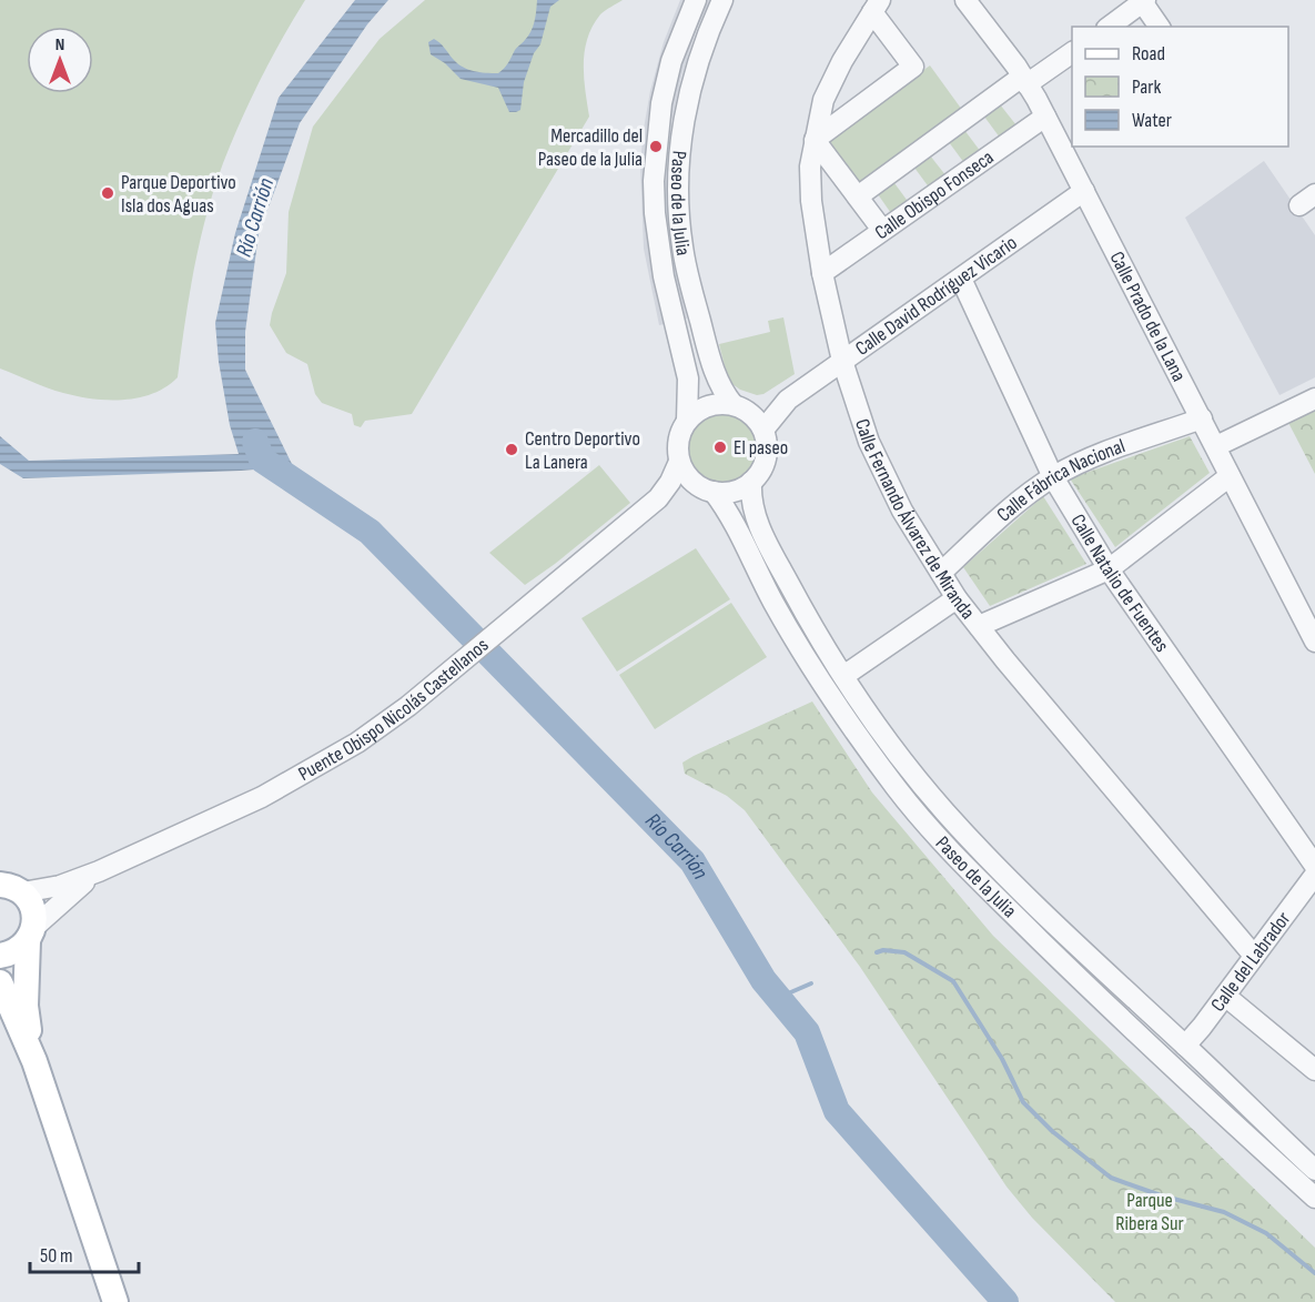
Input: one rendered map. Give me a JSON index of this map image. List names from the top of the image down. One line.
{"streets":{"street":["Calle Obispo Fonseca","Paseo de la Julia","Calle David Rodríguez Vicario","Calle Prado de la Lana","Calle Fábrica Nacional","Calle Fernando Álvarez de Miranda","Calle Natalio de Fuentes","Puente Obispo Nicolás Castellanos","Calle del Labrador"]},"crossings":[["Calle Obispo Fonseca","Calle Prado de la Lana"],["Calle Obispo Fonseca","Calle Fernando Álvarez de Miranda"],["Paseo de la Julia","Calle David Rodríguez Vicario"],["Paseo de la Julia","Puente Obispo Nicolás Castellanos"],["Paseo de la Julia","Calle del Labrador"],["Calle David Rodríguez Vicario","Calle Prado de la Lana"],["Calle David Rodríguez Vicario","Calle Fernando Álvarez de Miranda"],["Calle David Rodríguez Vicario","Calle Natalio de Fuentes"],["Calle David Rodríguez Vicario","Puente Obispo Nicolás Castellanos"],["Calle Prado de la Lana","Calle Fábrica Nacional"],["Calle Fábrica Nacional","Calle Fernando Álvarez de Miranda"],["Calle Fábrica Nacional","Calle Natalio de Fuentes"],["Calle Fernando Álvarez de Miranda","Calle del Labrador"]],"water":["Río Carrión"],"parks":["Parque Ribera Sur"],"places":["Mercadillo del Paseo de la Julia","Parque Deportivo Isla dos Aguas","El paseo","Centro Deportivo La Lanera"],"legend":["Road","Park","Water"],"scale_bar":"50 m","north":"top"}
